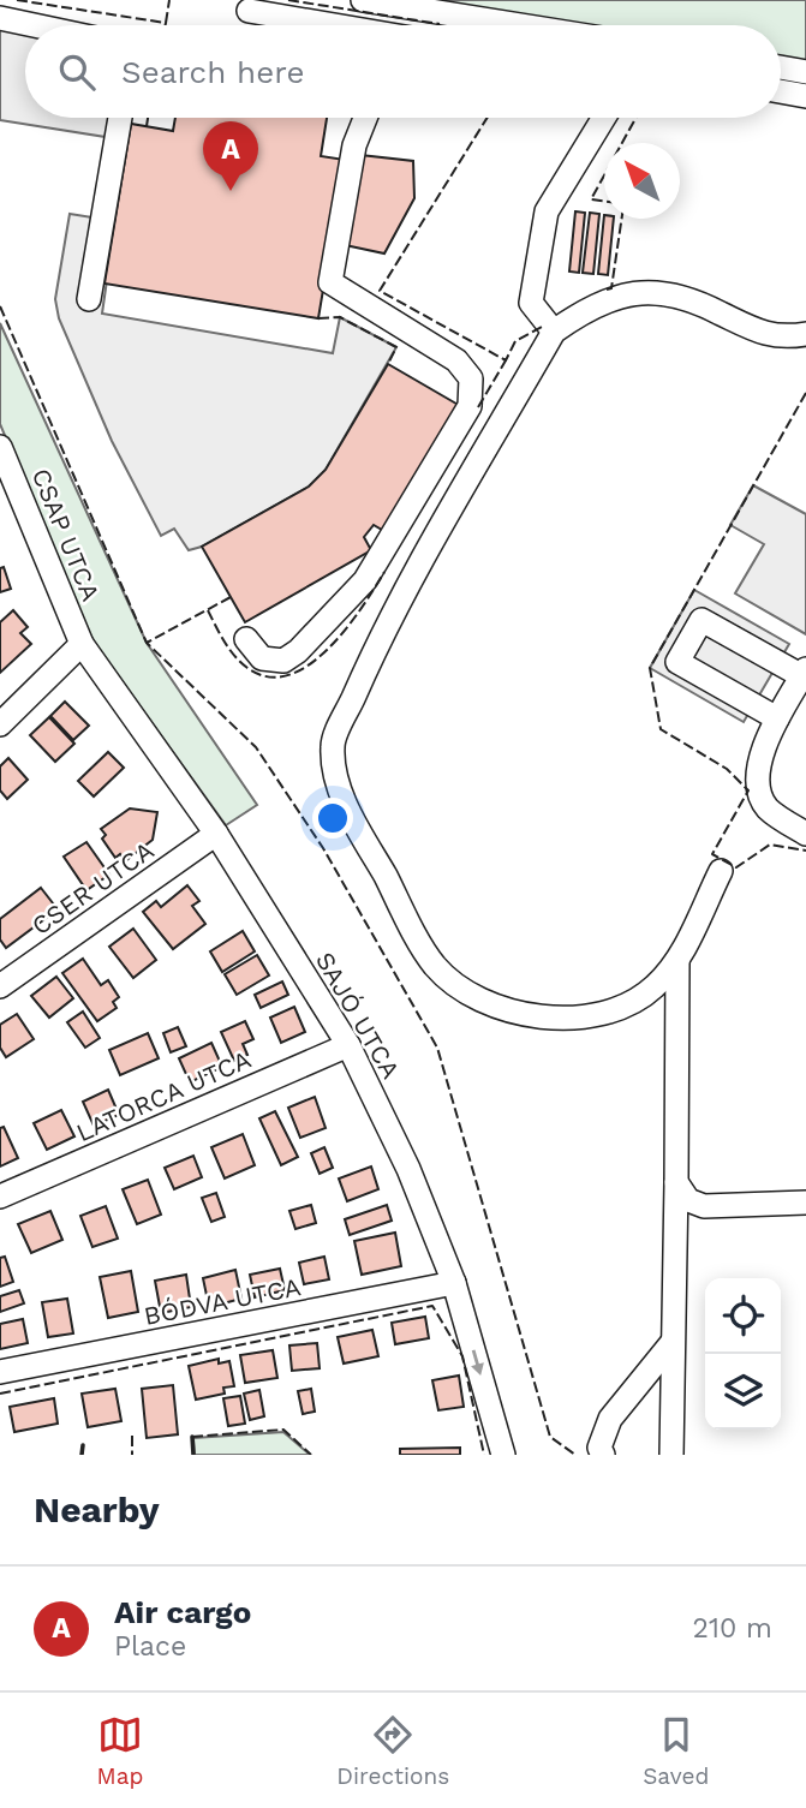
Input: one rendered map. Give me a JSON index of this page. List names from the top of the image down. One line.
{"streets":{"street":["CSAP UTCA","CSER UTCA","SAJÓ UTCA","LATORCA UTCA","BÓDVA UTCA"]},"crossings":[["CSAP UTCA","SAJÓ UTCA"],["CSER UTCA","SAJÓ UTCA"],["SAJÓ UTCA","LATORCA UTCA"],["SAJÓ UTCA","BÓDVA UTCA"]],"north":"top left","page":{"search":"Search here","pins":"A","heading":"Nearby","list":[{"mark":"A","name":"Air cargo","note":"Place","value":"210 m"}],"nav":["Map","Directions","Saved"]}}
